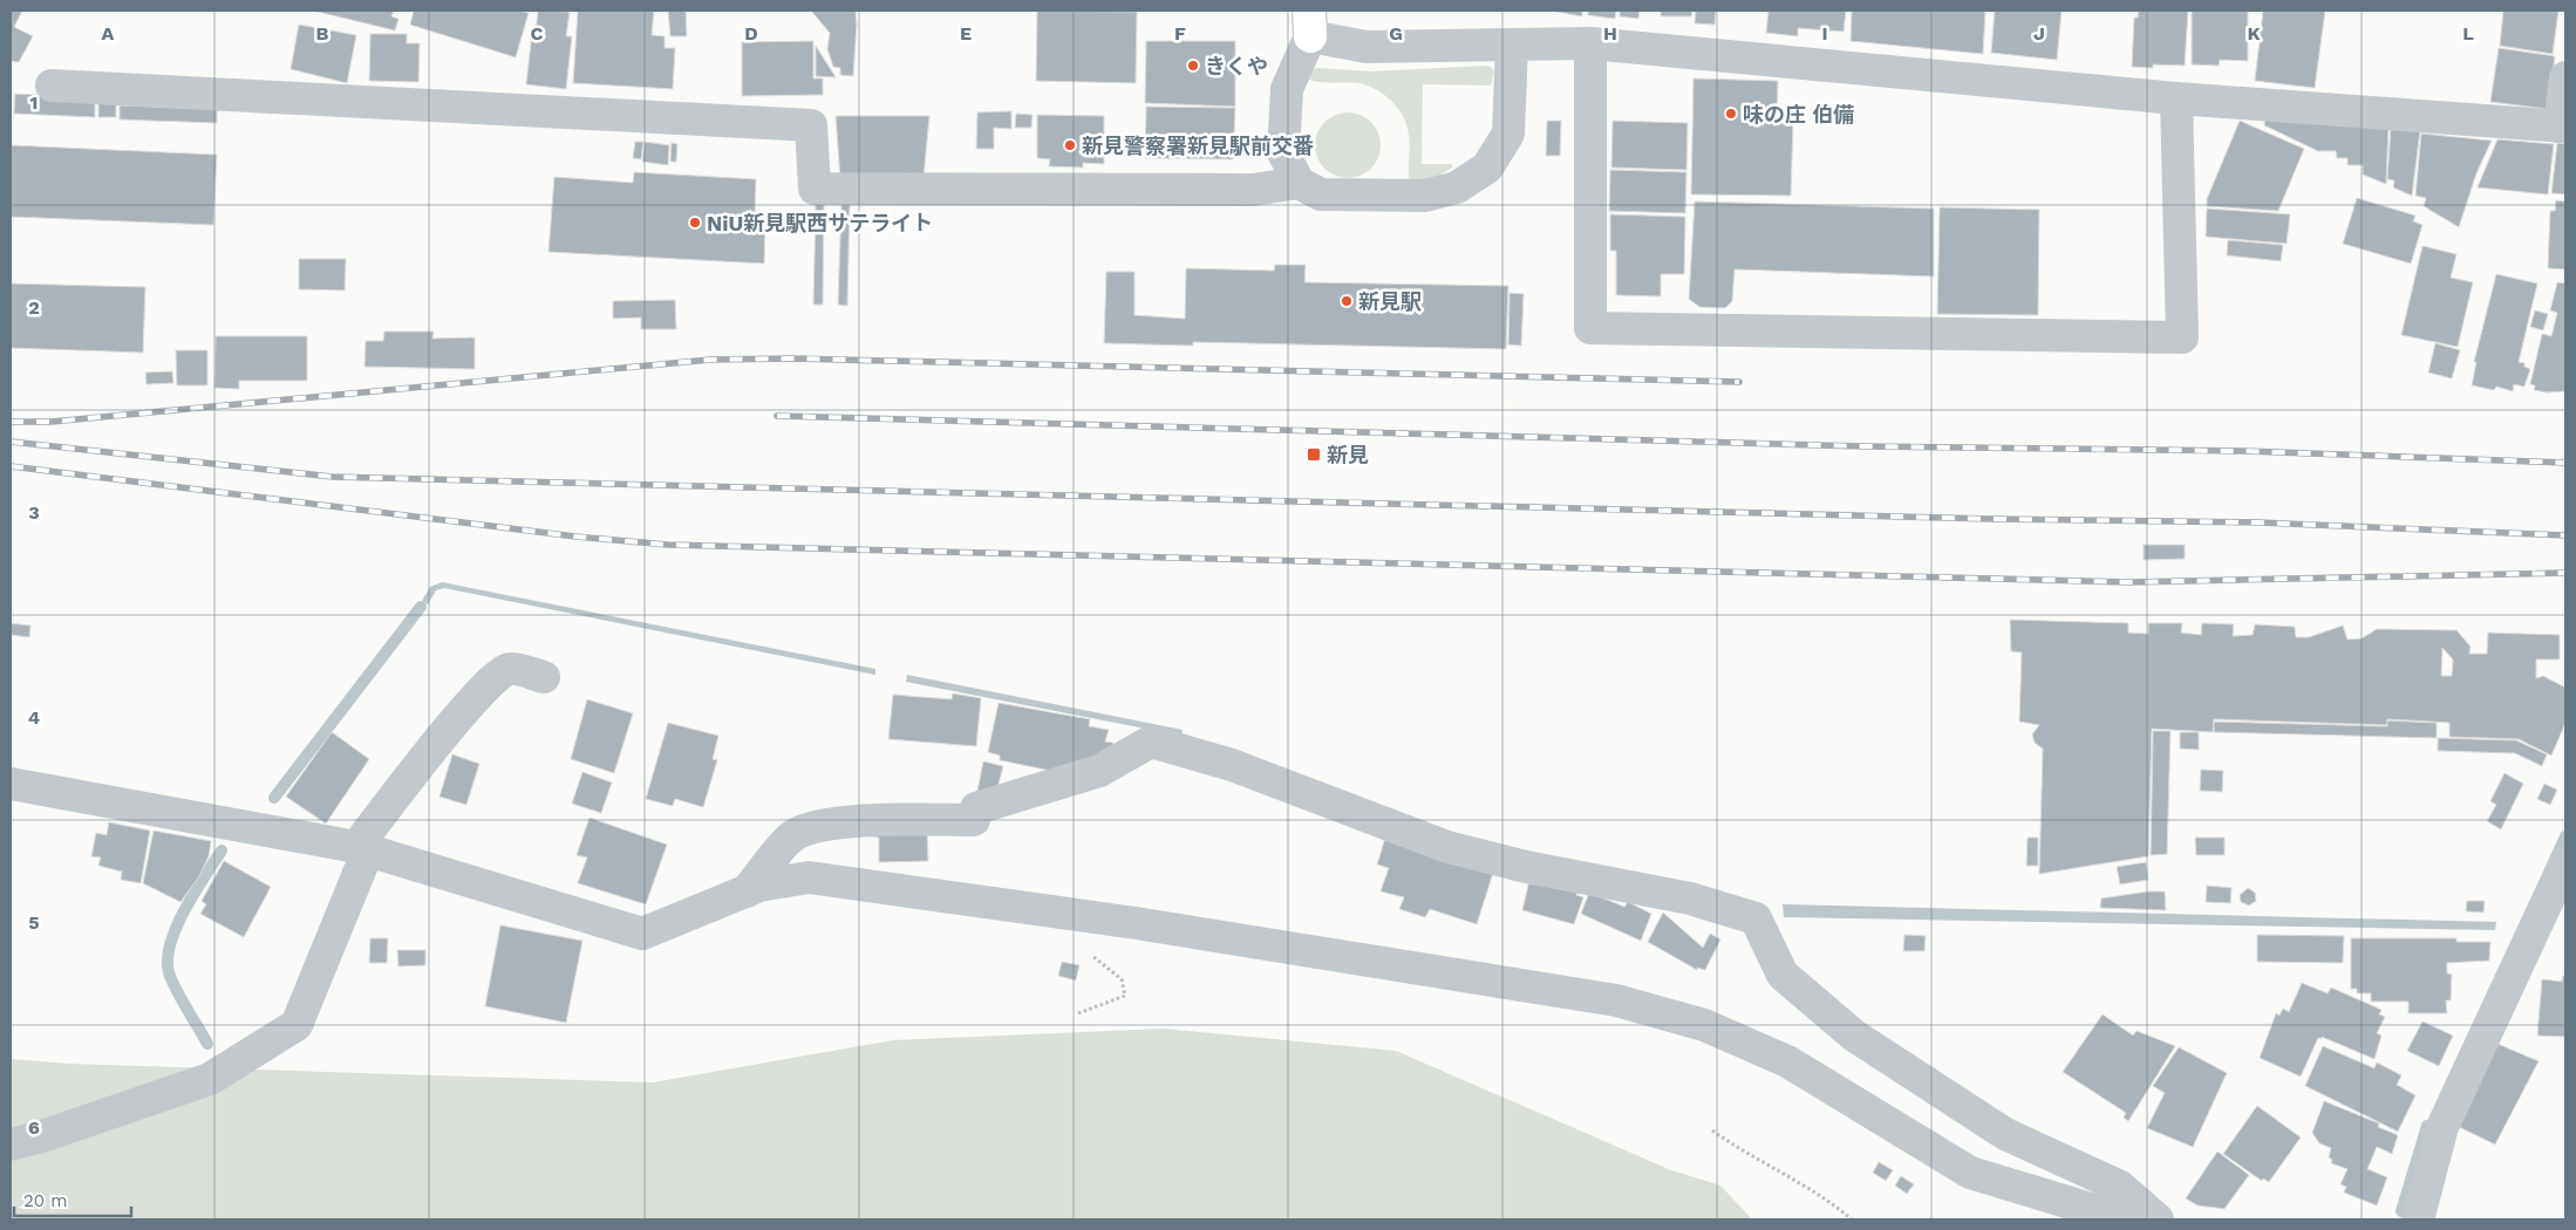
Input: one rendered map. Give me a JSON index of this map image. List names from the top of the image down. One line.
{"places":{"other":["きくや","味の庄 伯備","新見警察署新見駅前交番","NiU新見駅西サテライト","新見駅"],"transit":["新見"]},"scale_bar":"20 m","grid":{"columns":["A","B","C","D","E","F","G","H","I","J","K","L"],"rows":["1","2","3","4","5","6"]}}
